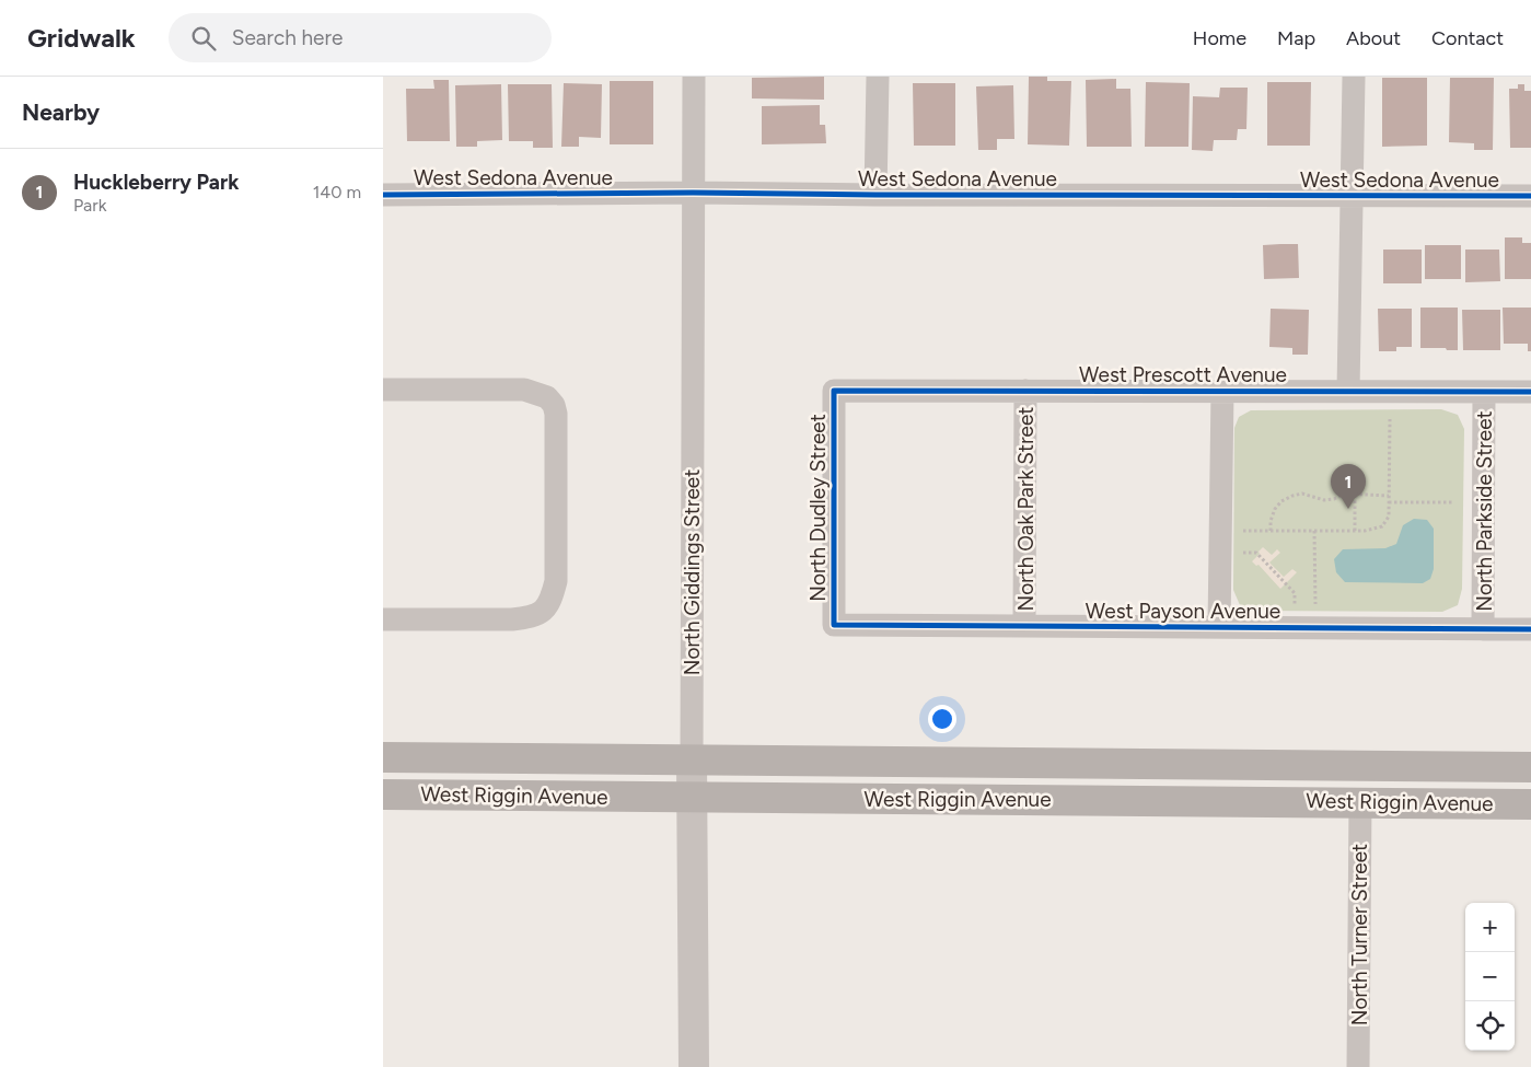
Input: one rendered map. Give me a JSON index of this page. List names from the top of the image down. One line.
{"streets":{"main road":["West Riggin Avenue"],"street":["West Sedona Avenue","West Prescott Avenue","North Dudley Street","North Oak Park Street","North Parkside Street","North Giddings Street","West Payson Avenue","North Turner Street"]},"crossings":[["West Sedona Avenue","North Giddings Street"],["West Prescott Avenue","North Dudley Street"],["West Prescott Avenue","North Oak Park Street"],["West Prescott Avenue","North Parkside Street"],["North Dudley Street","West Payson Avenue"],["North Oak Park Street","West Payson Avenue"],["North Parkside Street","West Payson Avenue"],["North Giddings Street","West Riggin Avenue"],["West Riggin Avenue","North Turner Street"]],"page":{"header":"Gridwalk","search":"Search here","nav":["Home","Map","About","Contact"],"heading":"Nearby","list":[{"mark":"1","name":"Huckleberry Park","note":"Park","value":"140 m"}],"pins":"1","map_buttons":["+","−"]}}
